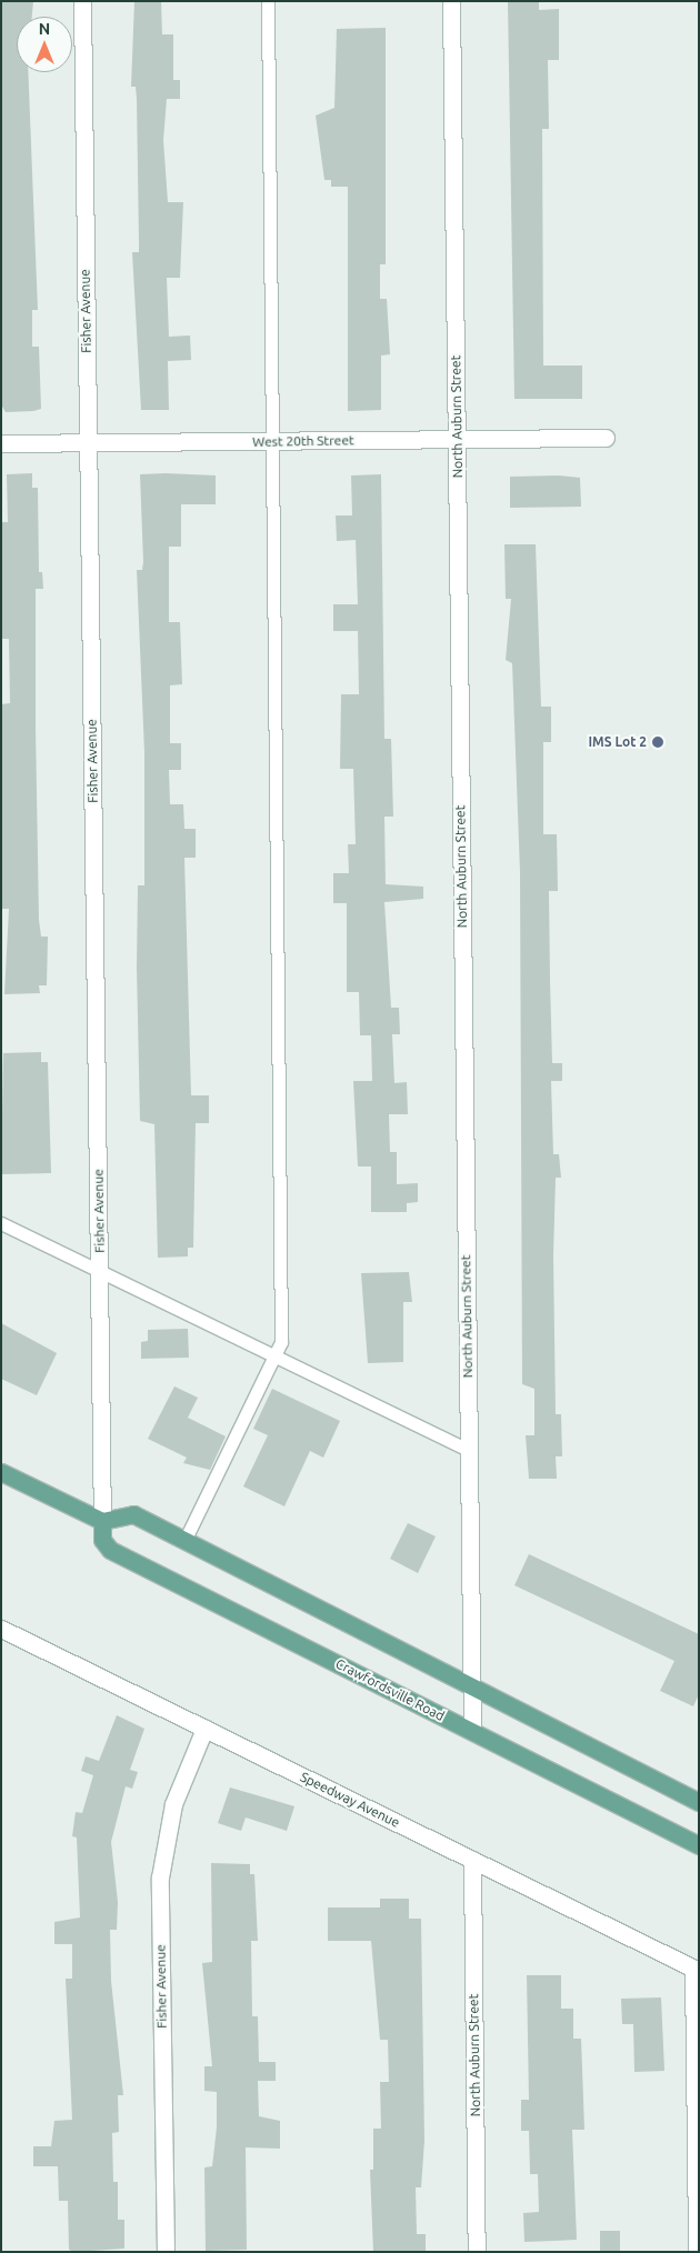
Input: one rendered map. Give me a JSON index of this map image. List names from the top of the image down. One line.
{"streets":{"main road":["Crawfordsville Road"],"street":["Fisher Avenue","North Auburn Street","West 20th Street","Speedway Avenue"]},"crossings":[["Fisher Avenue","West 20th Street"],["Fisher Avenue","Crawfordsville Road"],["Fisher Avenue","Speedway Avenue"],["North Auburn Street","West 20th Street"],["North Auburn Street","Crawfordsville Road"],["North Auburn Street","Speedway Avenue"]],"places":["IMS Lot 2"],"north":"top"}
